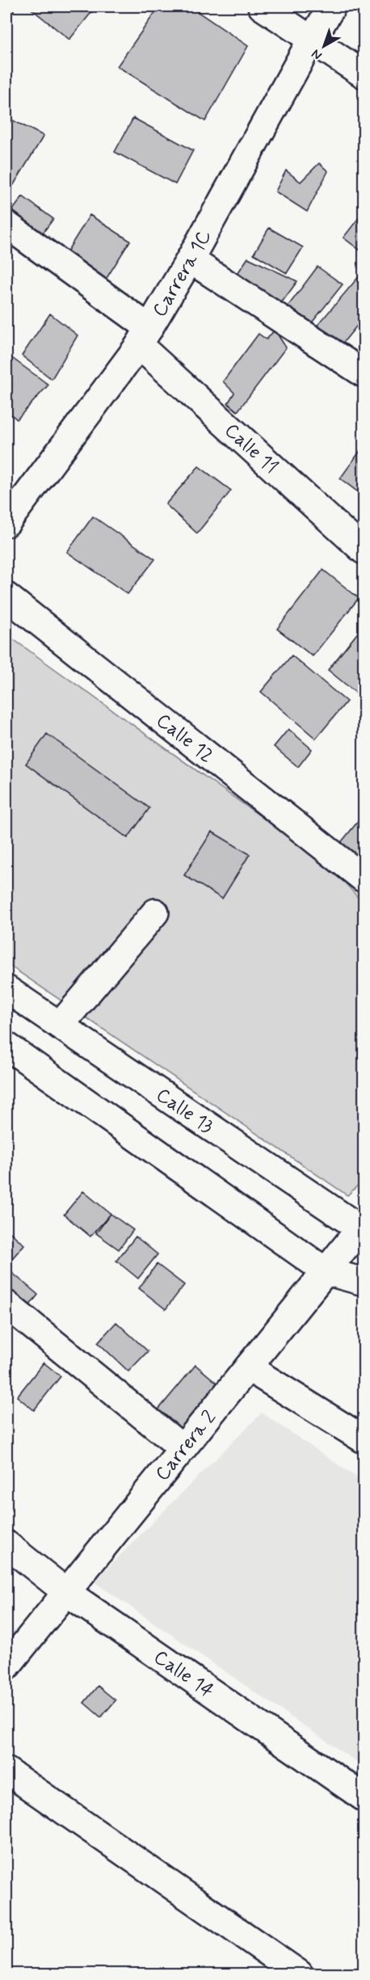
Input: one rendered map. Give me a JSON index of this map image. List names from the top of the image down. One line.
{"streets":{"street":["Carrera 1C","Calle 11","Calle 12","Calle 13","Carrera 2","Calle 14"]},"crossings":[["Carrera 1C","Calle 11"],["Calle 13","Carrera 2"],["Carrera 2","Calle 14"]],"north":"bottom left"}
